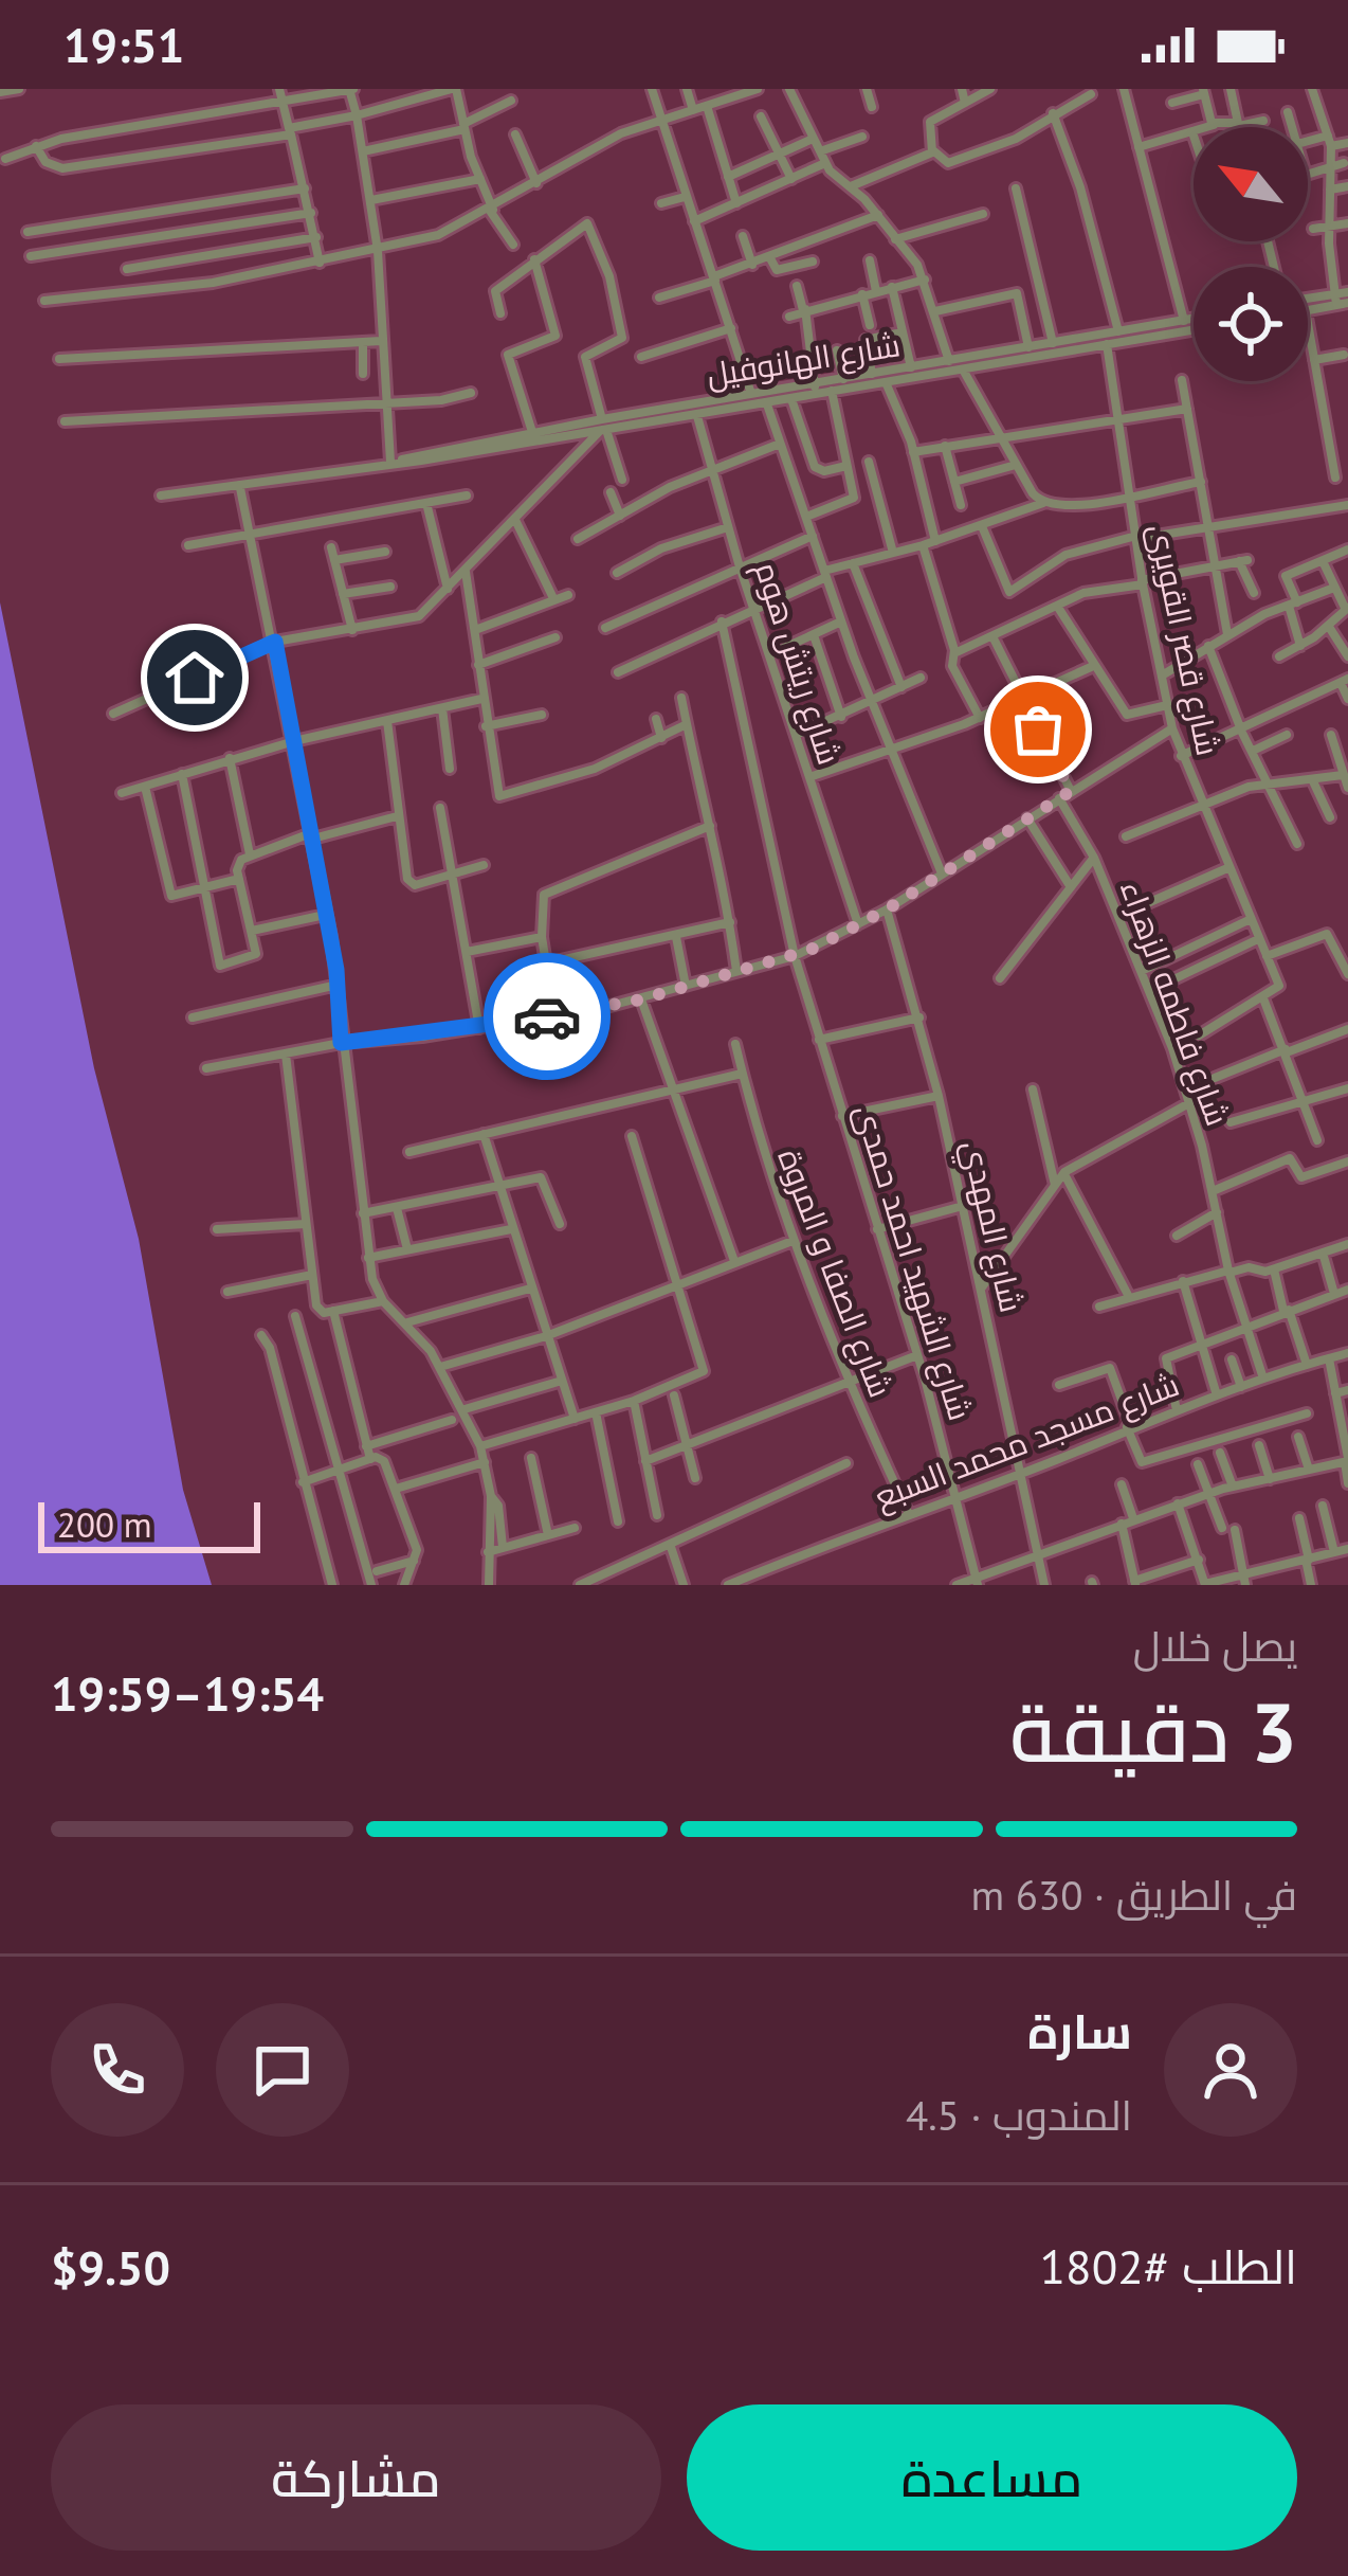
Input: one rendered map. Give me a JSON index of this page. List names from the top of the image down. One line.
{"streets":{"street":["شارع الهانوفيل","شارع قصر القويرى","شارع ريتش هوم","شارع فاطمه الزهراء","شارع المهدي","شارع الشهيد احمد حمدى","شارع الصفا و المروة","شارع مسجد محمد السبع"]},"crossings":[["شارع الهانوفيل","شارع قصر القويرى"],["شارع الهانوفيل","شارع ريتش هوم"],["شارع فاطمه الزهراء","شارع مسجد محمد السبع"],["شارع المهدي","شارع مسجد محمد السبع"],["شارع الشهيد احمد حمدى","شارع مسجد محمد السبع"],["شارع الصفا و المروة","شارع مسجد محمد السبع"]],"scale_bar":"200 m","north":"top left","page":{"status":"19:51","scale":"200 m","heading":["3 دقيقة","يصل خلال","19:54–19:59"],"panel":["سارة","المندوب · 4.5","الطلب #1802","$9.50"],"bar":"في الطريق · 630 m","buttons":["مساعدة","مشاركة"]}}
